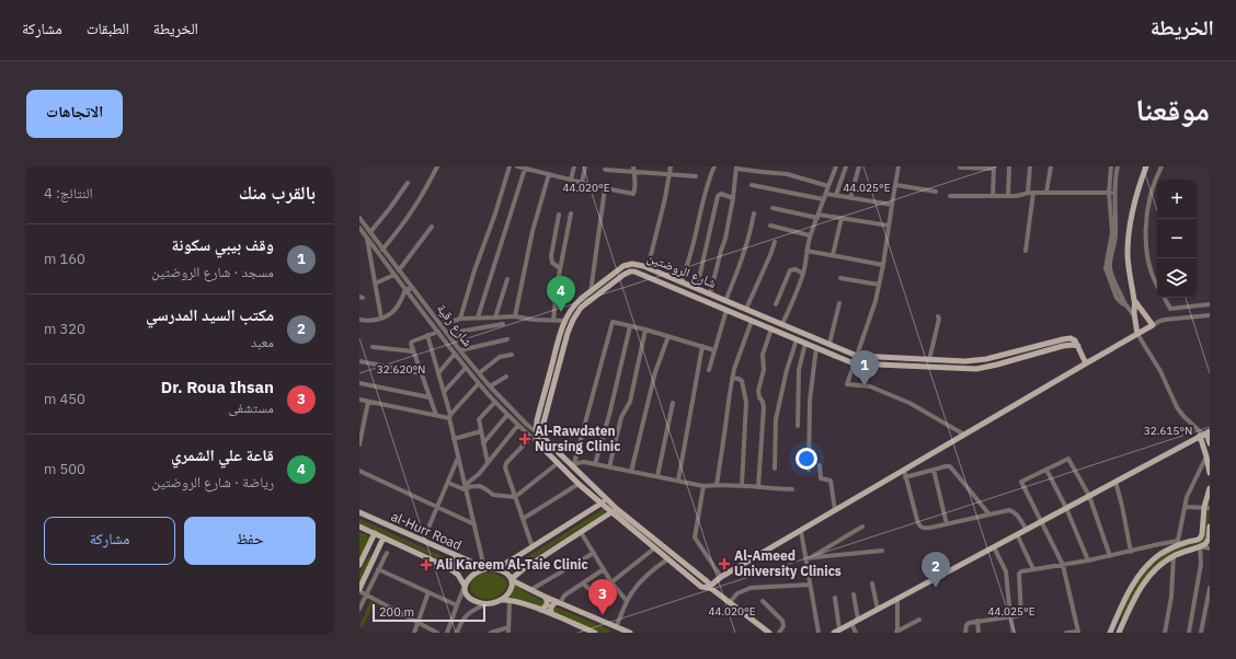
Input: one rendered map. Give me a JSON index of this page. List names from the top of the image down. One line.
{"streets":{"main road":["شارع الروضتين","al-Hurr Road"],"street":["شارع رقية"]},"crossings":[["شارع الروضتين","شارع رقية"]],"places":{"health":["Al-Rawdaten Nursing Clinic","Al-Ameed University Clinics","Ali Kareem Al-Taie Clinic"]},"scale_bar":"200 m","page":{"header":"الخريطة","nav":["الخريطة","الطبقات","مشاركة"],"title":"موقعنا","buttons":["الاتجاهات",["حفظ","مشاركة"]],"heading":["بالقرب منك","النتائج: 4"],"map_buttons":["+","−"],"list":[{"mark":"1","name":"وقف بيبي سكونة","note":"مسجد · شارع الروضتين","value":"160 m"},{"mark":"2","name":"مكتب السيد المدرسي","note":"معبد","value":"320 m"},{"mark":"3","name":"Dr. Roua Ihsan","note":"مستشفى","value":"450 m"},{"mark":"4","name":"قاعة علي الشمري","note":"رياضة · شارع الروضتين","value":"500 m"}],"pins":["4","1","2","3"],"scale":"200 m"},"coordinates":["44.020°E","44.025°E","32.620°N","32.615°N"]}
